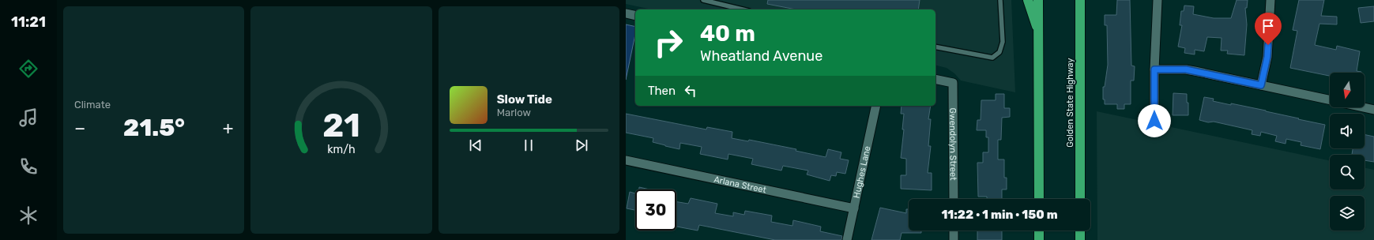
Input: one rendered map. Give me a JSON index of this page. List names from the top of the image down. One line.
{"streets":{"highway":["Golden State Highway"],"street":["Gwendolyn Street","Hughes Lane","Arlana Street"]},"crossings":[["Hughes Lane","Arlana Street"]],"north":"bottom","page":{"tabs":"11:21","tile":"Climate","turn":["40 m","Wheatland Avenue"],"then":"Then","song":["Slow Tide","Marlow"],"heat":["−","21.5°","+"],"limit":"30","trip":"11:22 · 1 min · 150 m","gauge":["21","km/h"]}}
